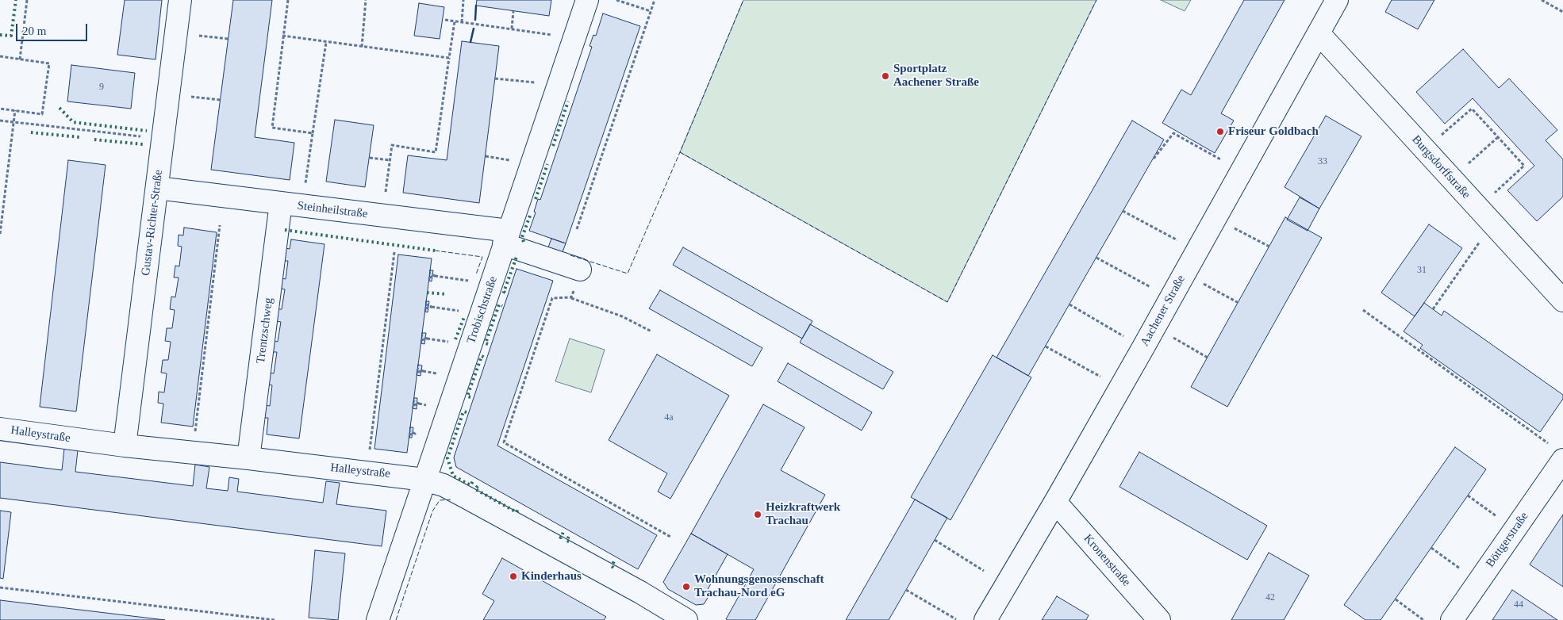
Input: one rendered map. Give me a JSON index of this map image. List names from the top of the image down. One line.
{"streets":{"street":["Burgsdorffstraße","Steinheilstraße","Gustav-Richter-Straße","Trobischstraße","Aachener Straße","Trentzschweg","Halleystraße","Böttgerstraße","Kronenstraße"]},"crossings":[["Burgsdorffstraße","Aachener Straße"],["Steinheilstraße","Gustav-Richter-Straße"],["Steinheilstraße","Trobischstraße"],["Steinheilstraße","Trentzschweg"],["Gustav-Richter-Straße","Halleystraße"],["Trobischstraße","Halleystraße"],["Aachener Straße","Kronenstraße"],["Trentzschweg","Halleystraße"]],"places":["Sportplatz Aachener Straße","Friseur Goldbach","Heizkraftwerk Trachau","Kinderhaus","Wohnungsgenossenschaft Trachau-Nord eG"],"house_numbers":["9","33","31","4a","42","44"],"scale_bar":"20 m"}
